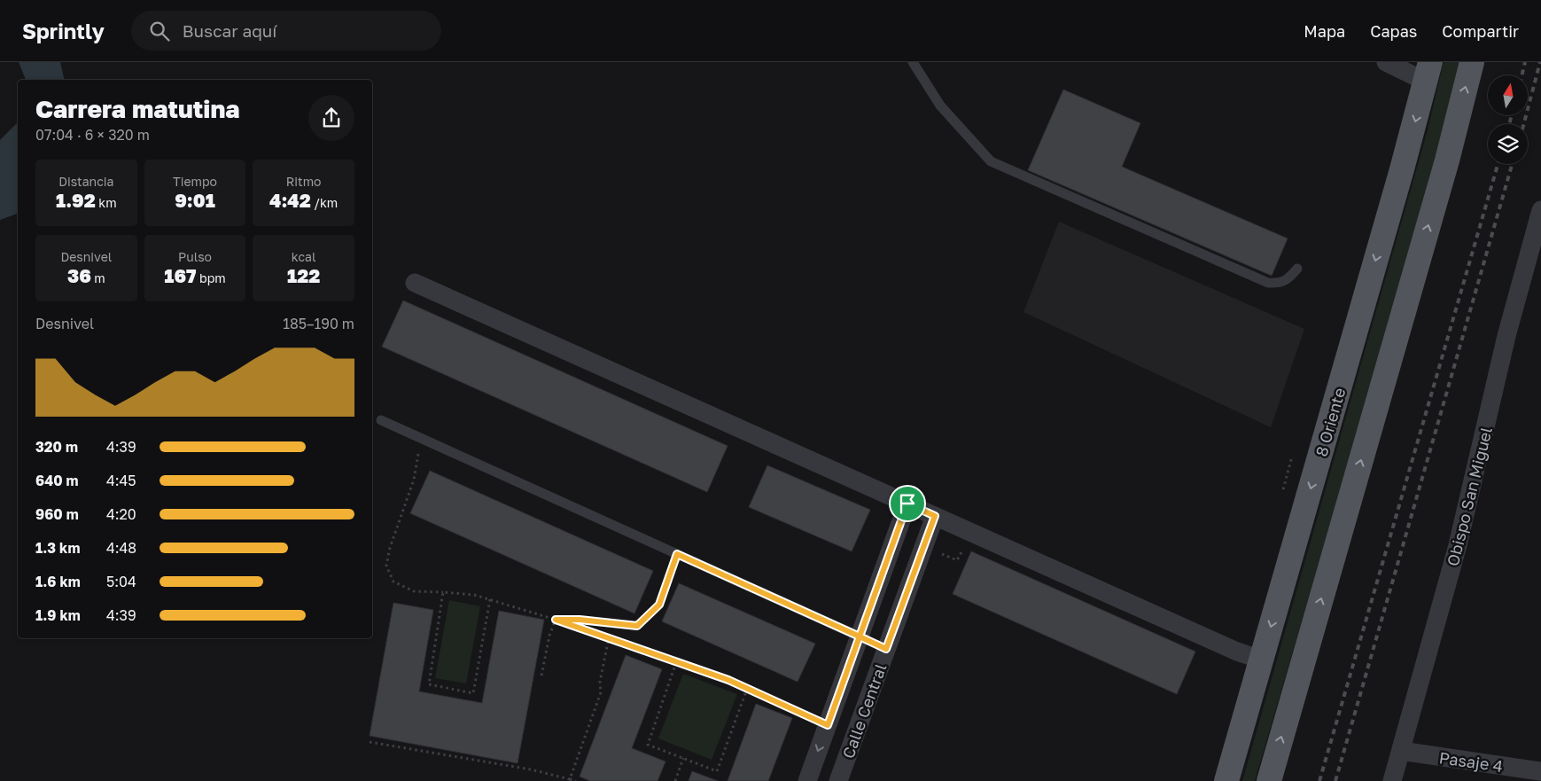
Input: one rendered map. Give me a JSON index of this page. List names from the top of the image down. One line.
{"streets":{"main road":["8 Oriente"],"street":["Obispo San Miguel","Calle Central","Pasaje 4"]},"crossings":[["Obispo San Miguel","Pasaje 4"]],"north":"top","page":{"header":"Sprintly","search":"Buscar aquí","nav":["Mapa","Capas","Compartir"],"heading":["Carrera matutina","07:04 · 6 × 320 m"],"stats":[["Distancia","1.92 km"],["Tiempo","9:01"],["Ritmo","4:42 /km"],["Desnivel","36 m"],["Pulso","167 bpm"],["kcal","122"]],"chart":["Desnivel","185–190 m"],"list":[{"name":"320 m","note":"4:39"},{"name":"640 m","note":"4:45"},{"name":"960 m","note":"4:20"},{"name":"1.3 km","note":"4:48"},{"name":"1.6 km","note":"5:04"},{"name":"1.9 km","note":"4:39"}]}}
